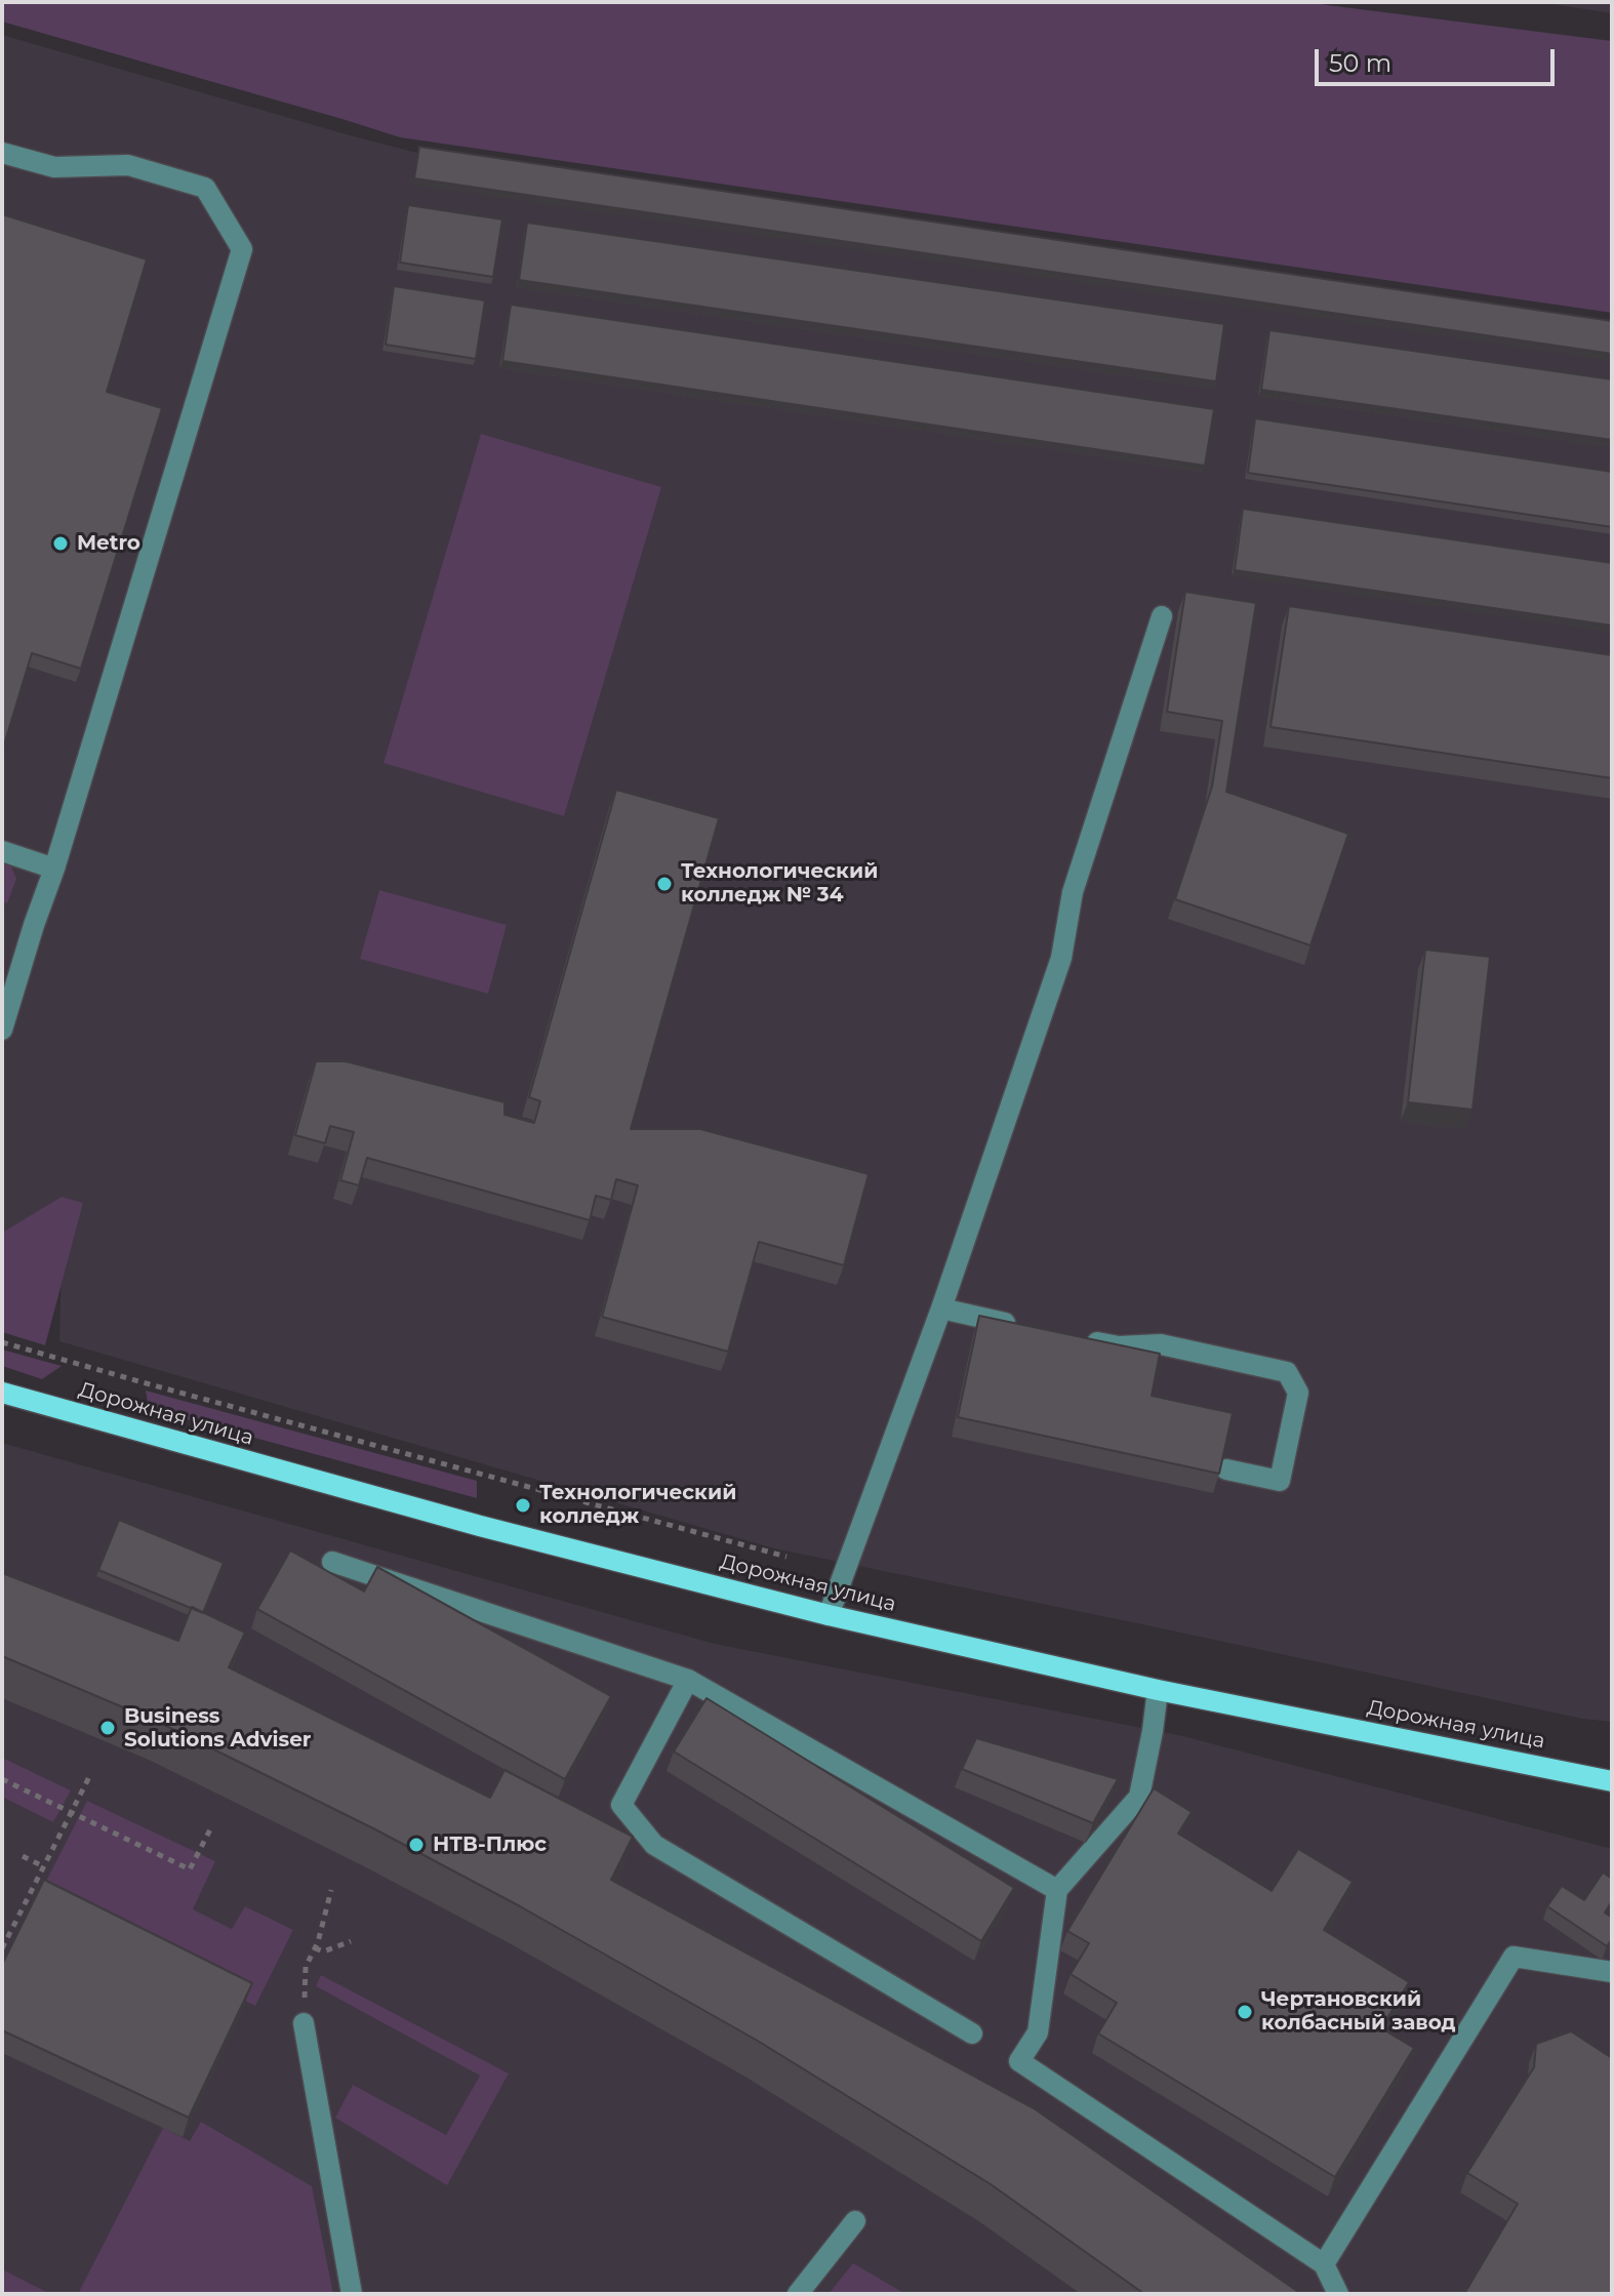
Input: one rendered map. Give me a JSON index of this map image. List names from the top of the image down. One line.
{"streets":{"main road":["Дорожная улица"]},"places":["Metro","Технологический колледж № 34","Технологический колледж","Business Solutions Adviser","НТВ-Плюс","Чертановский колбасный завод"],"scale_bar":"50 m"}
